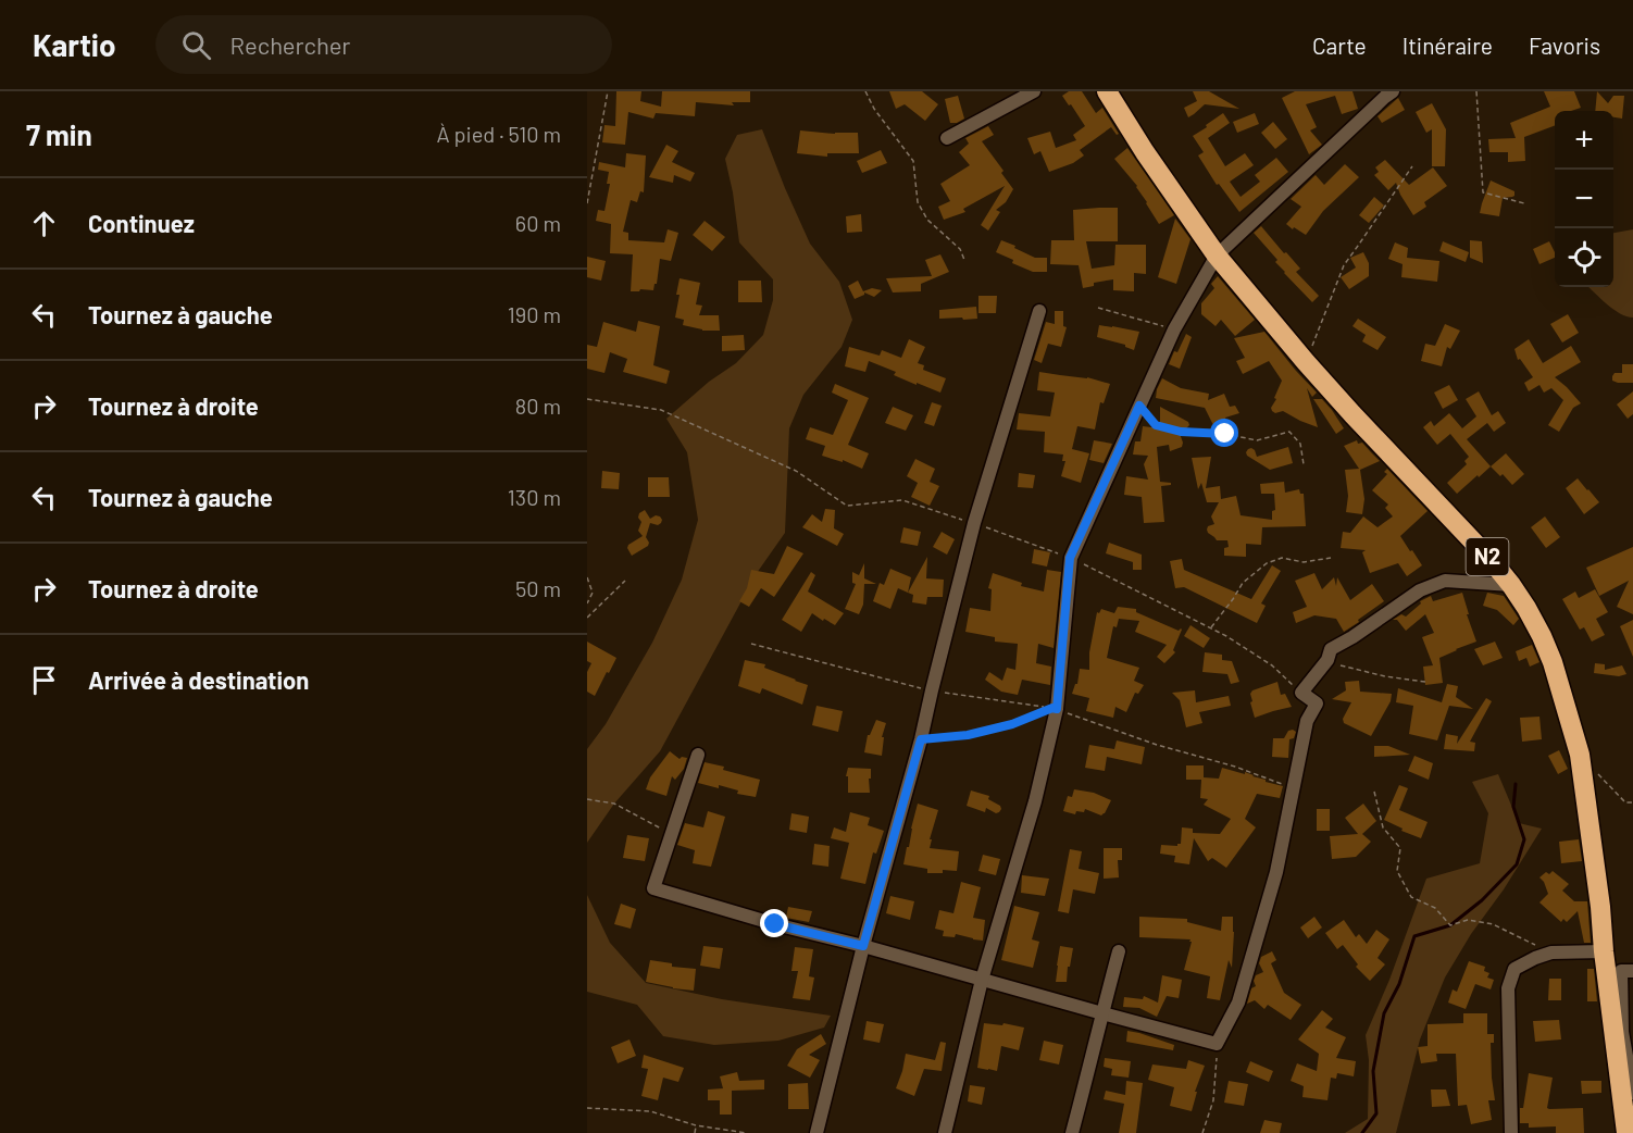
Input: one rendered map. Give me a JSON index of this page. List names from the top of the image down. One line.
{"streets":{"highway":["N2"]},"page":{"header":"Kartio","search":"Rechercher","nav":["Carte","Itinéraire","Favoris"],"heading":["7 min","À pied · 510 m"],"map_buttons":["+","−"],"list":[["Continuez","60 m"],["Tournez à gauche","190 m"],["Tournez à droite","80 m"],["Tournez à gauche","130 m"],["Tournez à droite","50 m"],"Arrivée à destination"]}}
